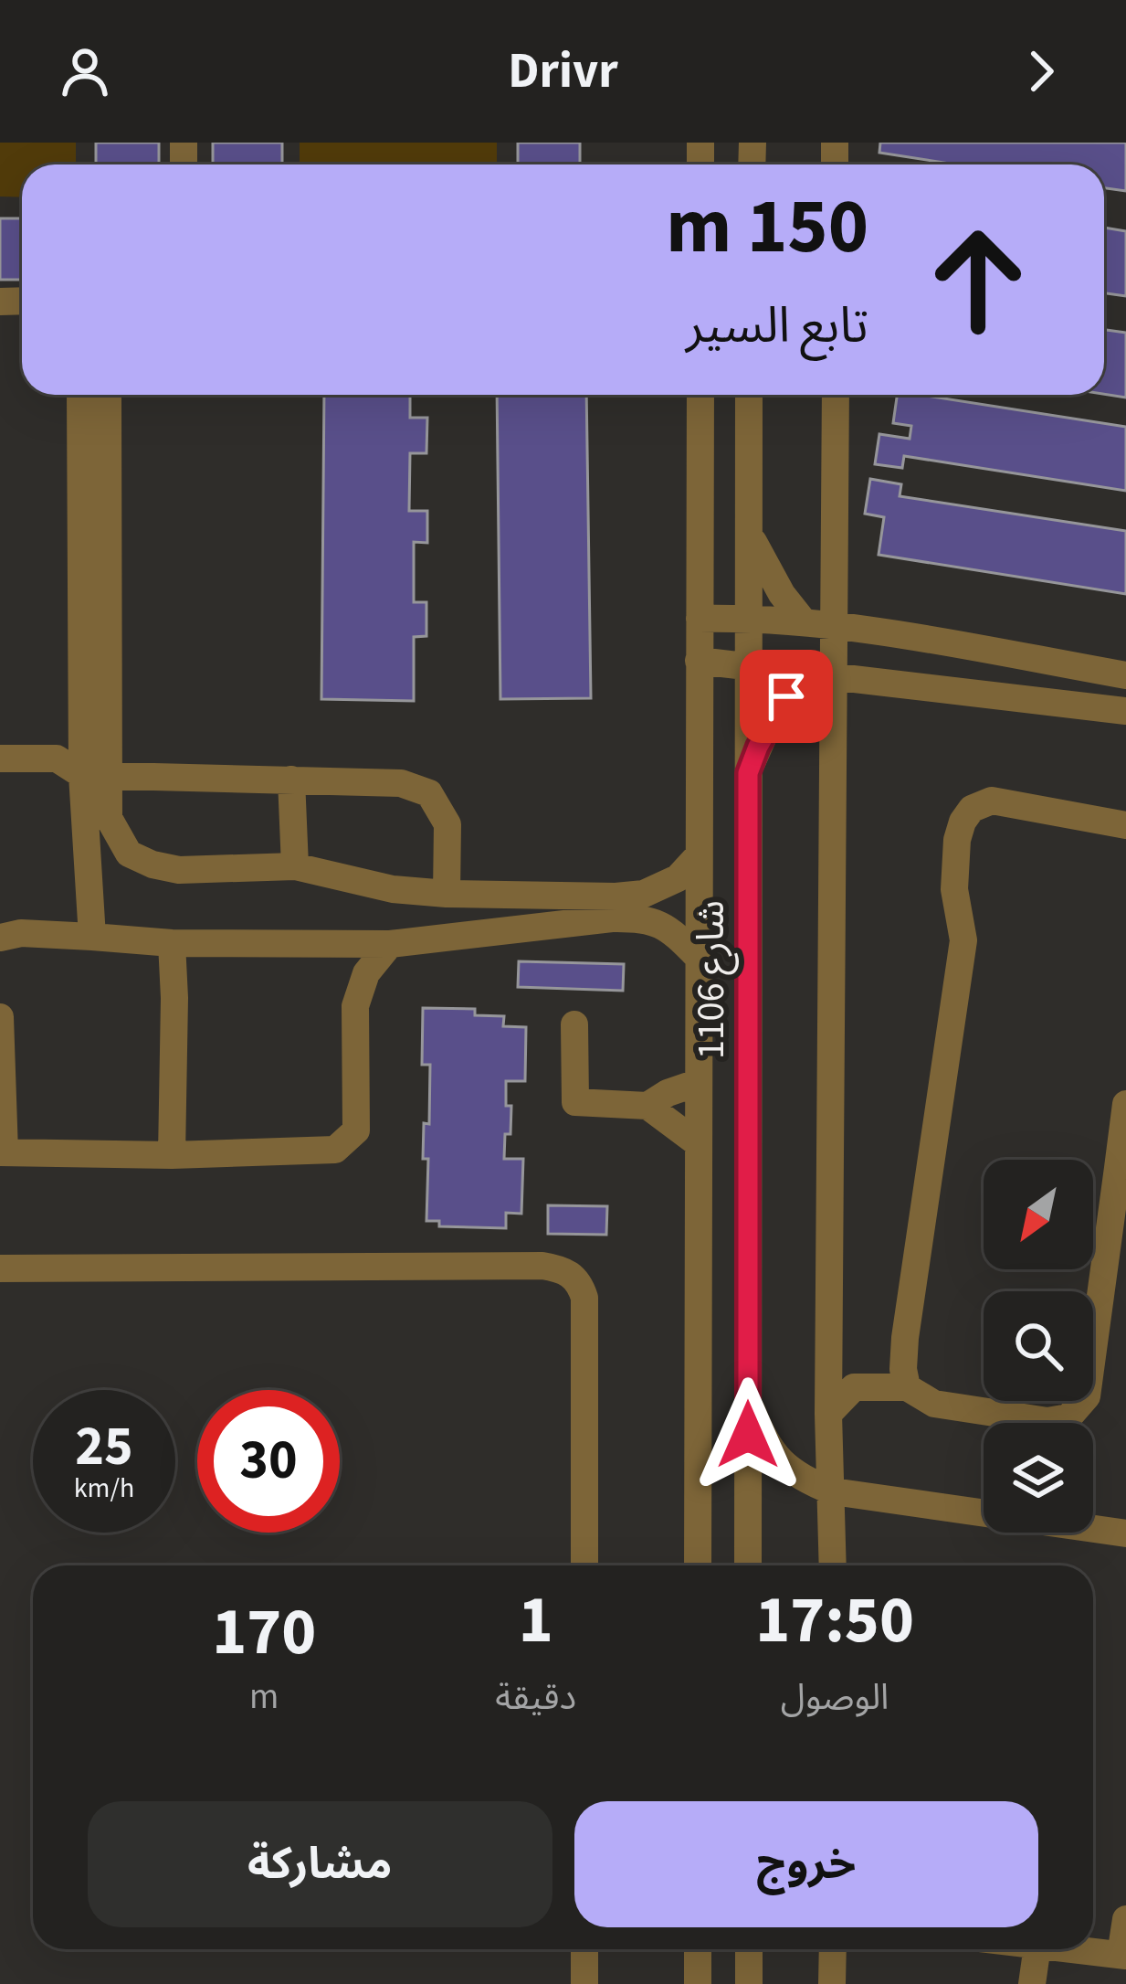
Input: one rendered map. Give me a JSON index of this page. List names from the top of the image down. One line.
{"streets":{"street":["شارع 1106"]},"north":"bottom left","page":{"header":"Drivr","turn":["150 m","تابع السير"],"speed":"25 km/h","limit":"30","eta":["17:50","الوصول","1","دقيقة","170","m"],"buttons":["خروج","مشاركة"]}}
